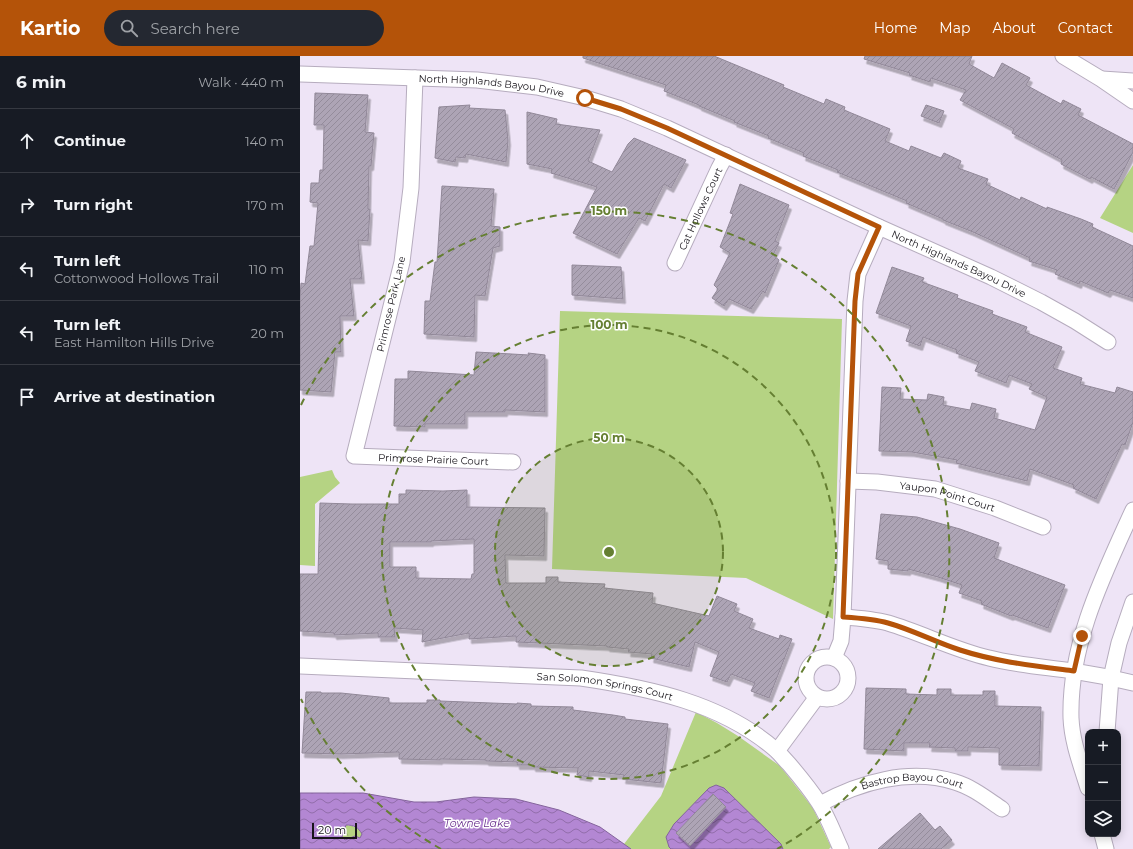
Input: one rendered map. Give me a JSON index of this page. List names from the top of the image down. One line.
{"streets":{"street":["North Highlands Bayou Drive","Cat Hollows Court","Primrose Park Lane","Primrose Prairie Court","Yaupon Point Court","San Solomon Springs Court","Bastrop Bayou Court"]},"crossings":[["North Highlands Bayou Drive","Cat Hollows Court"],["North Highlands Bayou Drive","Primrose Park Lane"],["Primrose Park Lane","Primrose Prairie Court"],["San Solomon Springs Court","Bastrop Bayou Court"]],"water":["Towne Lake"],"scale_bar":"20 m","page":{"header":"Kartio","search":"Search here","nav":["Home","Map","About","Contact"],"heading":["6 min","Walk · 440 m"],"list":[["Continue","140 m"],["Turn right","170 m"],["Turn left","Cottonwood Hollows Trail","110 m"],["Turn left","East Hamilton Hills Drive","20 m"],"Arrive at destination"],"map_buttons":["+","−"],"scale":"20 m"},"rings":["150 m","100 m","50 m"]}
